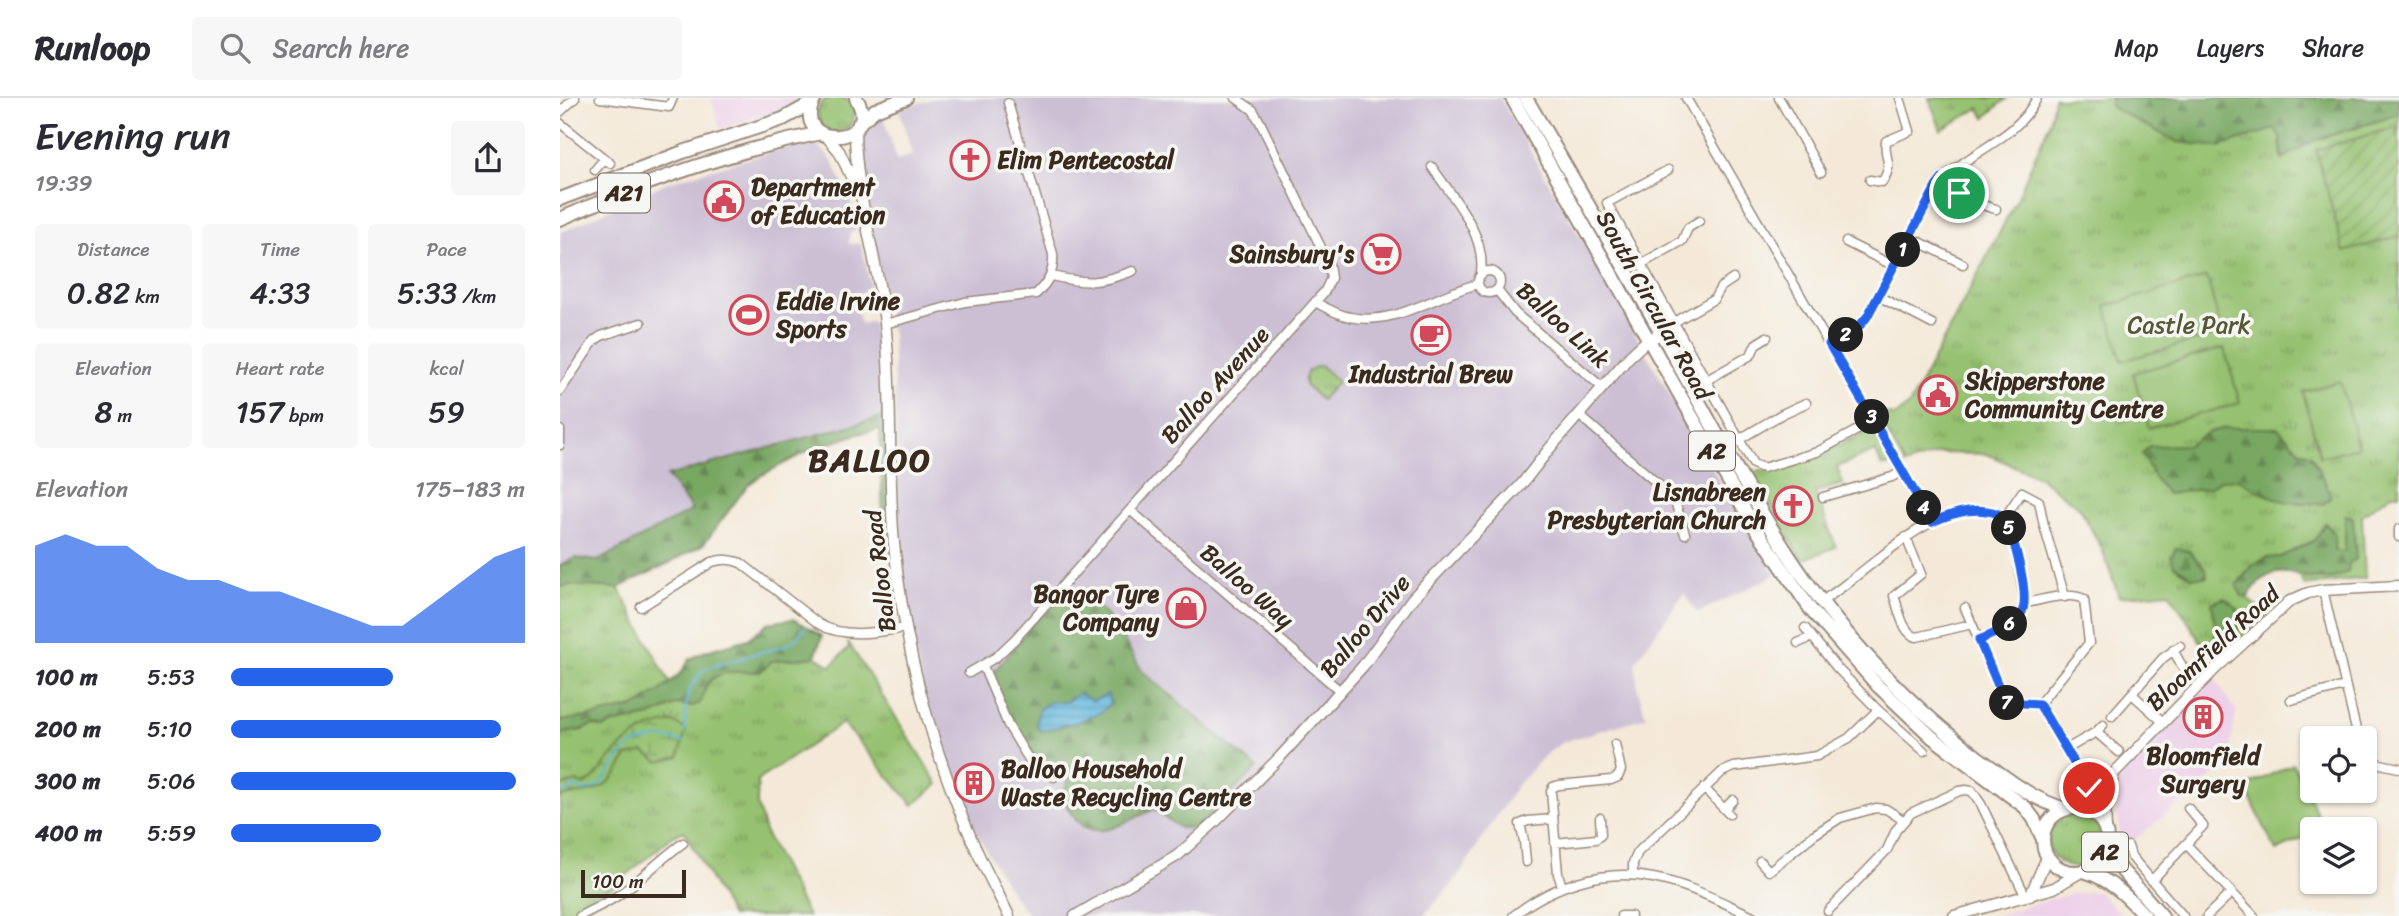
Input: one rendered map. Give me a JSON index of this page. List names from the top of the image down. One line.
{"streets":{"highway":["A21","South Circular Road","A2"],"street":["Balloo Link","Balloo Avenue","Balloo Road","Balloo Way","Balloo Drive","Bloomfield Road"]},"crossings":[["A21","Balloo Road"],["South Circular Road","A2"],["South Circular Road","Balloo Drive"],["South Circular Road","Bloomfield Road"],["Balloo Link","Balloo Avenue"],["Balloo Link","Balloo Drive"],["Balloo Avenue","Balloo Way"],["A2","Bloomfield Road"],["Balloo Way","Balloo Drive"]],"districts":["BALLOO"],"parks":["Castle Park"],"places":{"church":["Elim Pentecostal","Lisnabreen Presbyterian Church"],"public building":["Department of Education","Skipperstone Community Centre"],"supermarket":["Sainsbury's"],"sports":["Eddie Irvine Sports"],"cafe":["Industrial Brew"],"shop":["Bangor Tyre Company"],"building":["Bloomfield Surgery","Balloo Household Waste Recycling Centre"]},"scale_bar":"100 m","page":{"header":"Runloop","search":"Search here","nav":["Map","Layers","Share"],"heading":["Evening run","19:39"],"stats":[["Distance","0.82 km"],["Time","4:33"],["Pace","5:33 /km"],["Elevation","8 m"],["Heart rate","157 bpm"],["kcal","59"]],"pins":["1","2","3","4","5","6","7"],"chart":["Elevation","175–183 m"],"list":[{"name":"100 m","note":"5:53"},{"name":"200 m","note":"5:10"},{"name":"300 m","note":"5:06"},{"name":"400 m","note":"5:59"}],"scale":"100 m"}}
